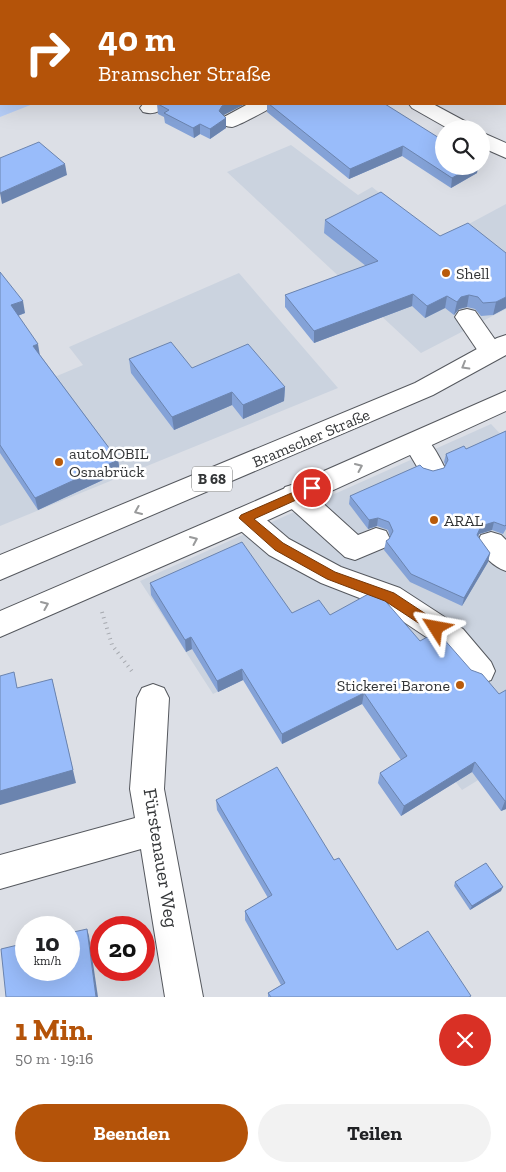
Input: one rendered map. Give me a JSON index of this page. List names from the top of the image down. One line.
{"streets":{"main road":["Bramscher Straße","B 68","Fürstenauer Weg"]},"places":["Shell","autoMOBIL Osnabrück","ARAL","Stickerei Barone"],"page":{"turn":["40 m","Bramscher Straße"],"speed":"10 km/h","limit":"20","heading":["1 Min.","50 m · 19:16"],"buttons":["Beenden","Teilen"]}}
